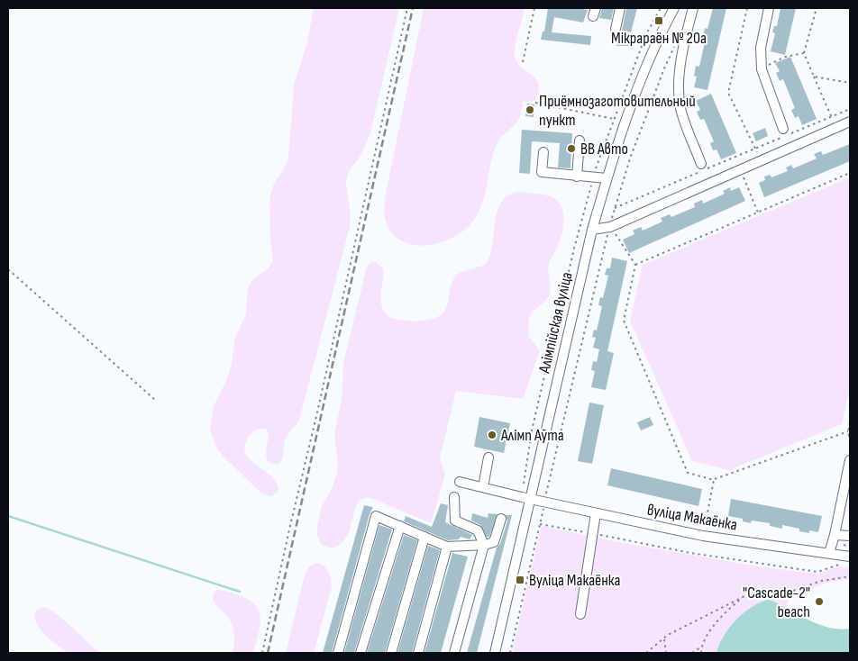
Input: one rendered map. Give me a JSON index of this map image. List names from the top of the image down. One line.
{"streets":{"street":["Алімпійская вуліца","вуліца Макаёнка"]},"crossings":[["Алімпійская вуліца","вуліца Макаёнка"]],"places":{"transit":["Мікрараён № 20а","Вуліца Макаёнка"],"other":["Приёмнозаготовительный пункт","ВВ Авто","Алімп Аўта","\"Cascade-2\" beach"]}}
